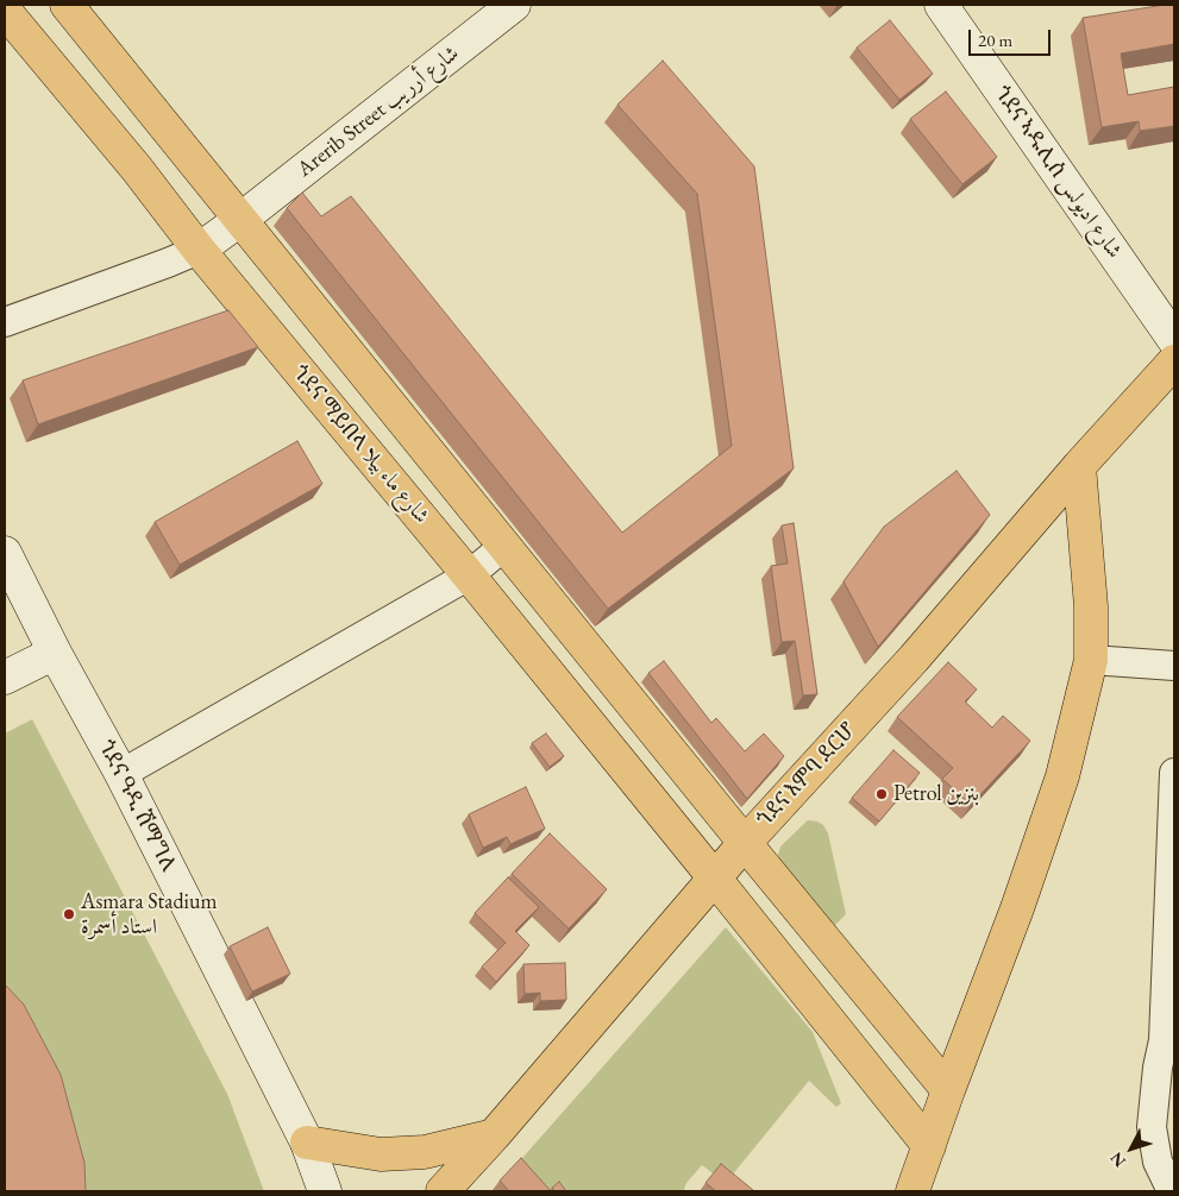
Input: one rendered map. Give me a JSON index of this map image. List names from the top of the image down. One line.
{"streets":{"main road":["ጎደና ማይበላ شارع ماء بيلا","ጎደና እምባ ደርሆ"],"street":["Arerib Street شارع أرريب","ጎደና ኣዱሊስ شارع اديولس","ጎደና ዓዲ ሽማግለ"]},"crossings":[["Arerib Street شارع أرريب","ጎደና ማይበላ شارع ماء بيلا"],["ጎደና ማይበላ شارع ماء بيلا","ጎደና እምባ ደርሆ"]],"places":["Petrol بنزين","Asmara Stadium استاد أسمرة"],"scale_bar":"20 m","north":"bottom left"}
